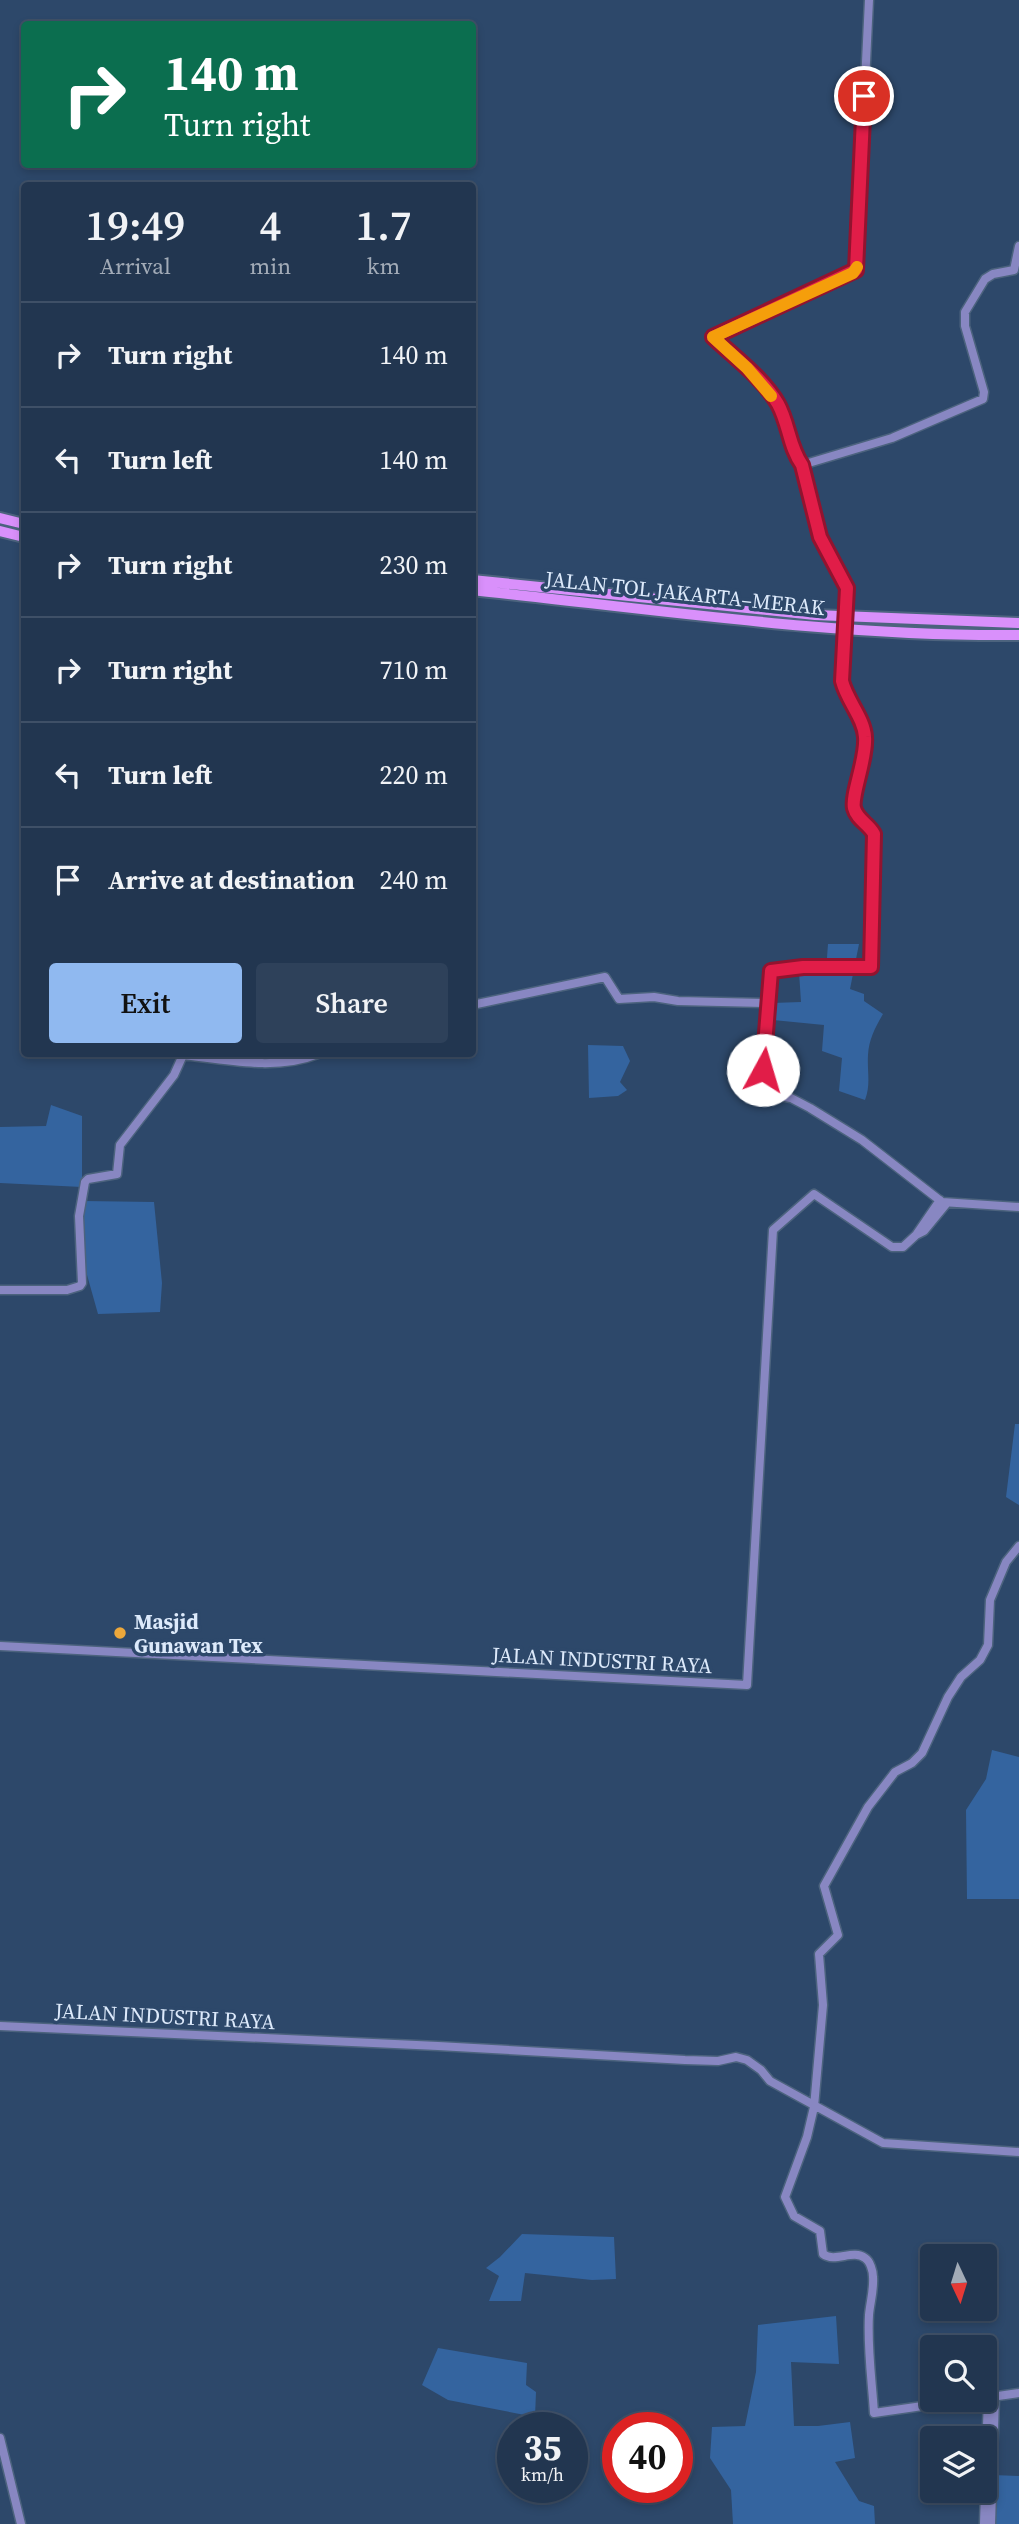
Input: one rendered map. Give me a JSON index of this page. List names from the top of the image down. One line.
{"streets":{"highway":["JALAN TOL JAKARTA–MERAK"],"street":["JALAN INDUSTRI RAYA"]},"places":["Masjid Gunawan Tex"],"north":"bottom","page":{"turn":["140 m","Turn right"],"eta":["19:49","Arrival","4","min","1.7","km"],"list":[{"name":"Turn right","value":"140 m"},{"name":"Turn left","value":"140 m"},{"name":"Turn right","value":"230 m"},{"name":"Turn right","value":"710 m"},{"name":"Turn left","value":"220 m"},{"name":"Arrive at destination","value":"240 m"}],"buttons":["Exit","Share"],"speed":"35 km/h","limit":"40"}}
